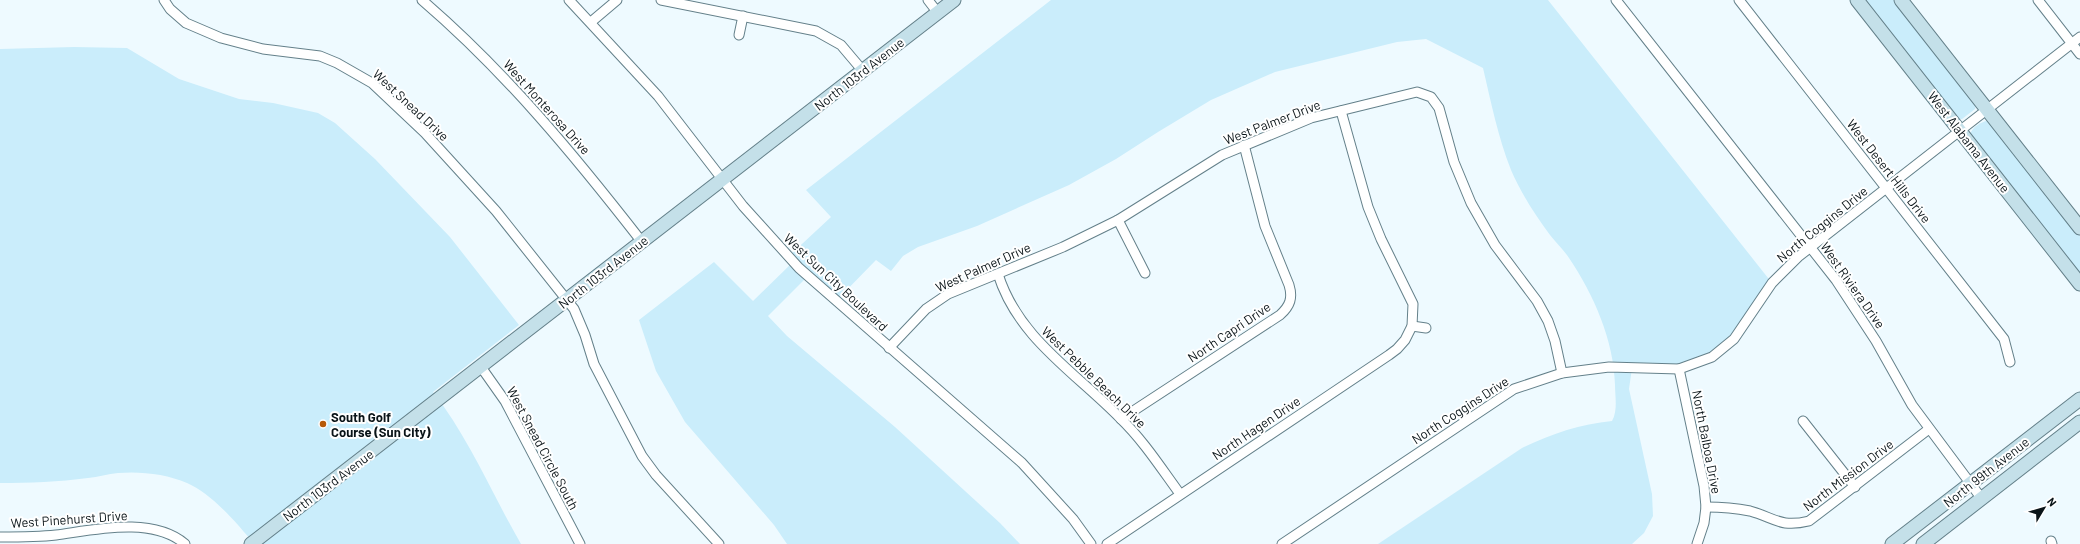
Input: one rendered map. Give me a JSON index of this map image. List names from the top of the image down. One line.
{"streets":{"street":["North 103rd Avenue","West Snead Drive","West Monterosa Drive","West Palmer Drive","West Alabama Avenue","West Desert Hills Drive","North Coggins Drive","West Sun City Boulevard","West Riviera Drive","North Capri Drive","West Pebble Beach Drive","North Hagen Drive","North Balboa Drive","West Snead Circle South","North 99th Avenue","North Mission Drive","West Pinehurst Drive"]},"crossings":[["North 103rd Avenue","West Snead Drive"],["North 103rd Avenue","West Monterosa Drive"],["North 103rd Avenue","West Sun City Boulevard"],["North 103rd Avenue","West Snead Circle South"],["West Palmer Drive","North Coggins Drive"],["West Palmer Drive","West Sun City Boulevard"],["West Palmer Drive","North Capri Drive"],["West Palmer Drive","West Pebble Beach Drive"],["West Palmer Drive","North Hagen Drive"],["West Alabama Avenue","North Coggins Drive"],["West Desert Hills Drive","North Coggins Drive"],["North Coggins Drive","West Riviera Drive"],["North Coggins Drive","North Balboa Drive"],["West Riviera Drive","North 99th Avenue"],["West Riviera Drive","North Mission Drive"],["North Capri Drive","West Pebble Beach Drive"],["West Pebble Beach Drive","North Hagen Drive"],["North Balboa Drive","North Mission Drive"]],"places":["South Golf Course (Sun City)"],"north":"top right"}
